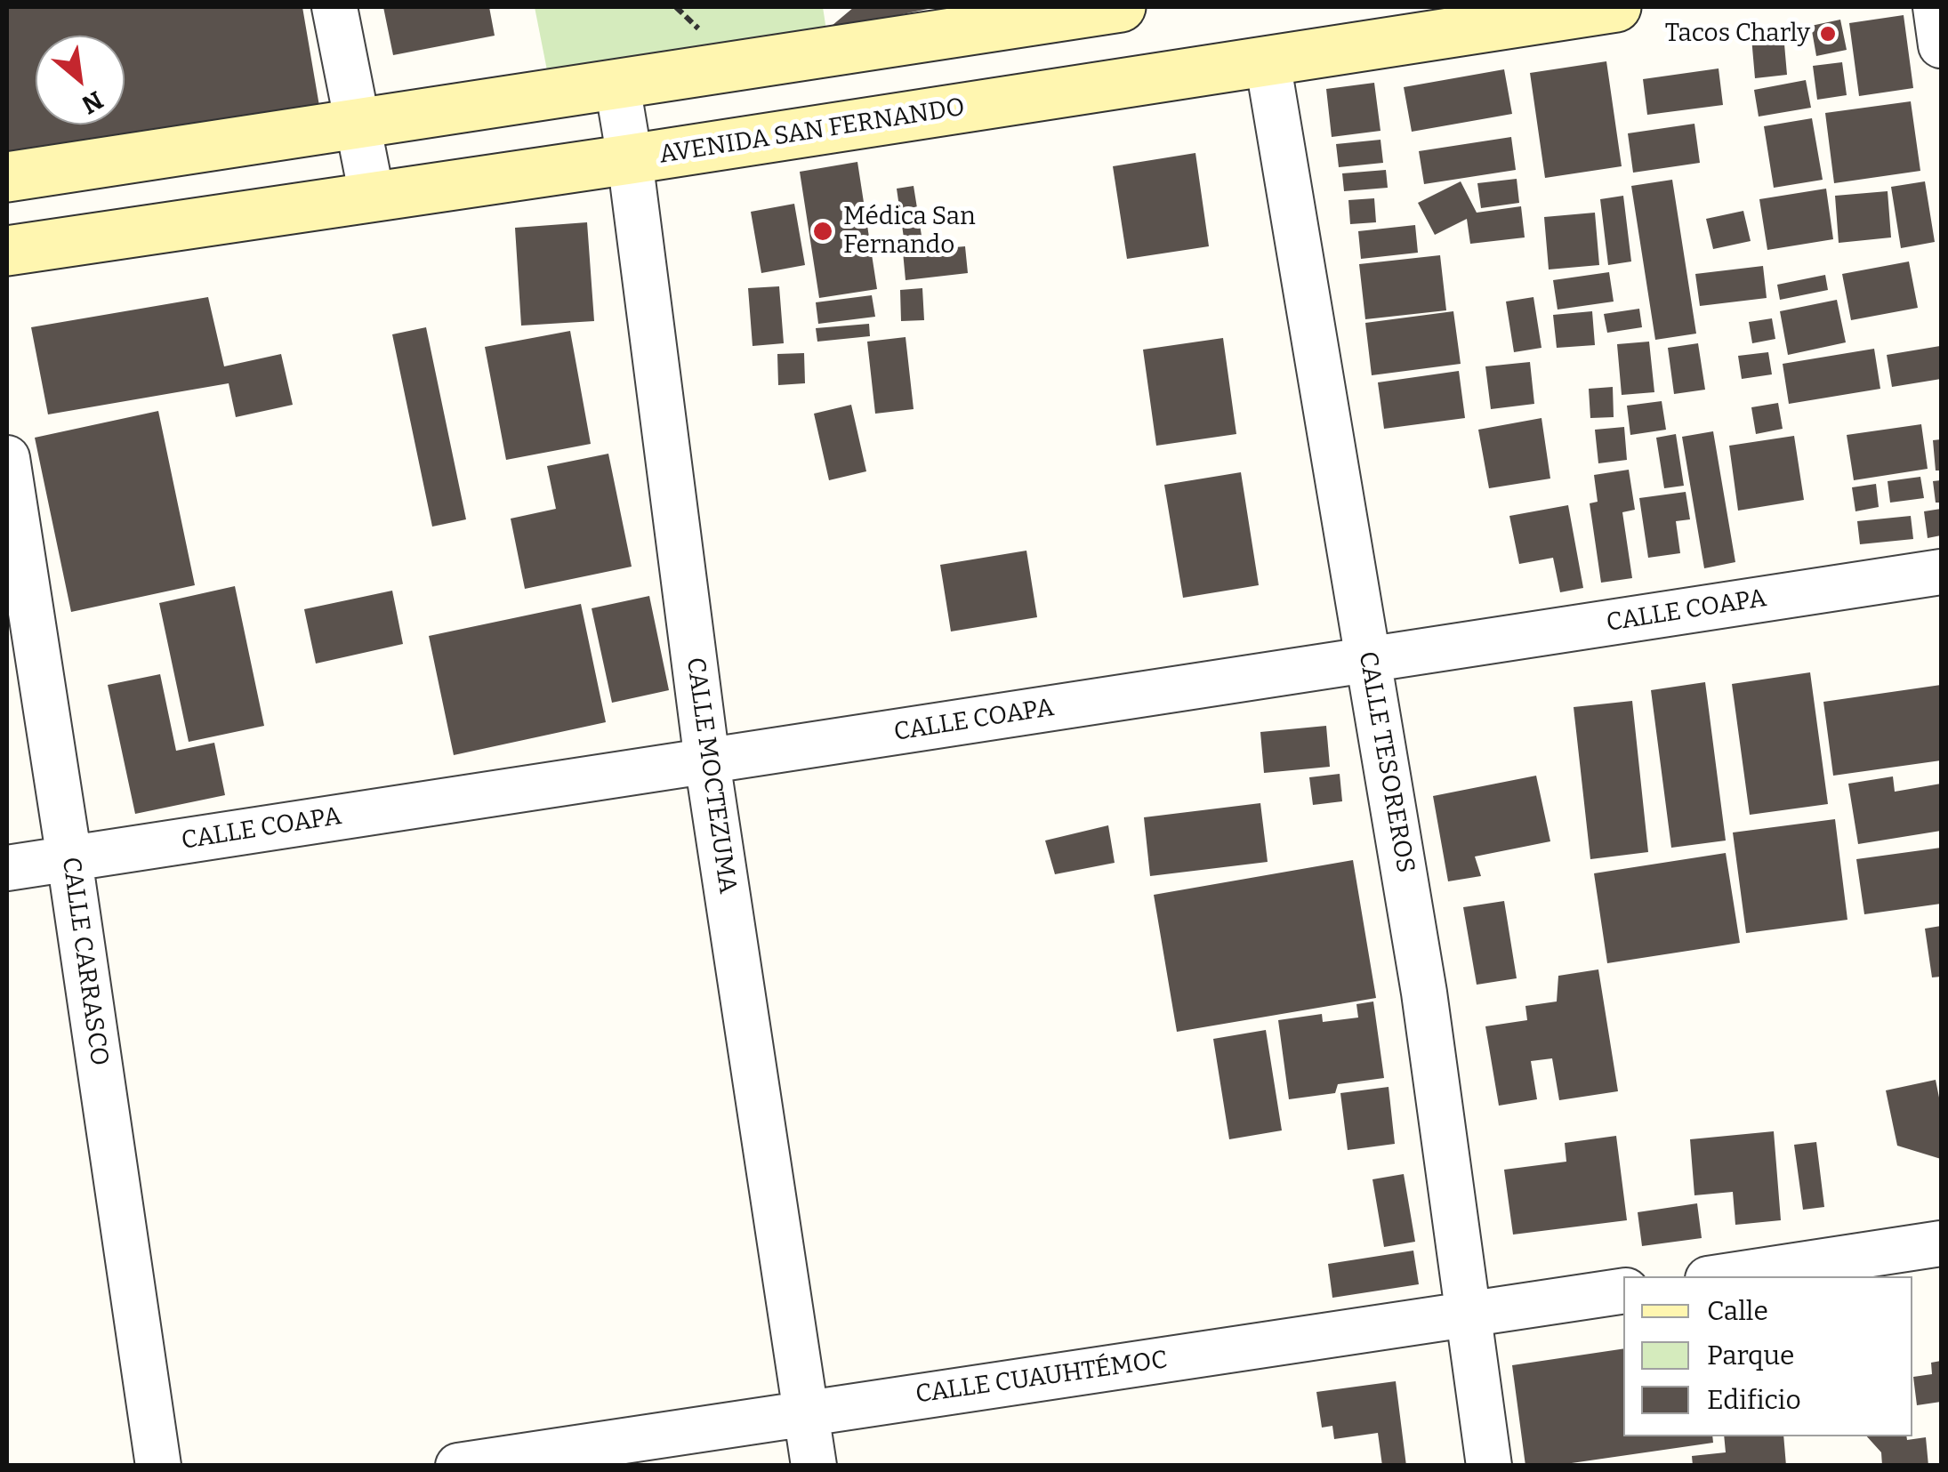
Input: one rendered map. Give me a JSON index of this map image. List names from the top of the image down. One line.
{"streets":{"main road":["AVENIDA SAN FERNANDO"],"street":["CALLE COAPA","CALLE TESOREROS","CALLE MOCTEZUMA","CALLE CARRASCO","CALLE CUAUHTÉMOC"]},"crossings":[["AVENIDA SAN FERNANDO","CALLE TESOREROS"],["AVENIDA SAN FERNANDO","CALLE MOCTEZUMA"],["CALLE COAPA","CALLE TESOREROS"],["CALLE COAPA","CALLE MOCTEZUMA"],["CALLE COAPA","CALLE CARRASCO"],["CALLE TESOREROS","CALLE CUAUHTÉMOC"],["CALLE MOCTEZUMA","CALLE CUAUHTÉMOC"]],"places":["Tacos Charly","Médica San Fernando"],"legend":["Calle","Parque","Edificio"],"north":"bottom right"}
